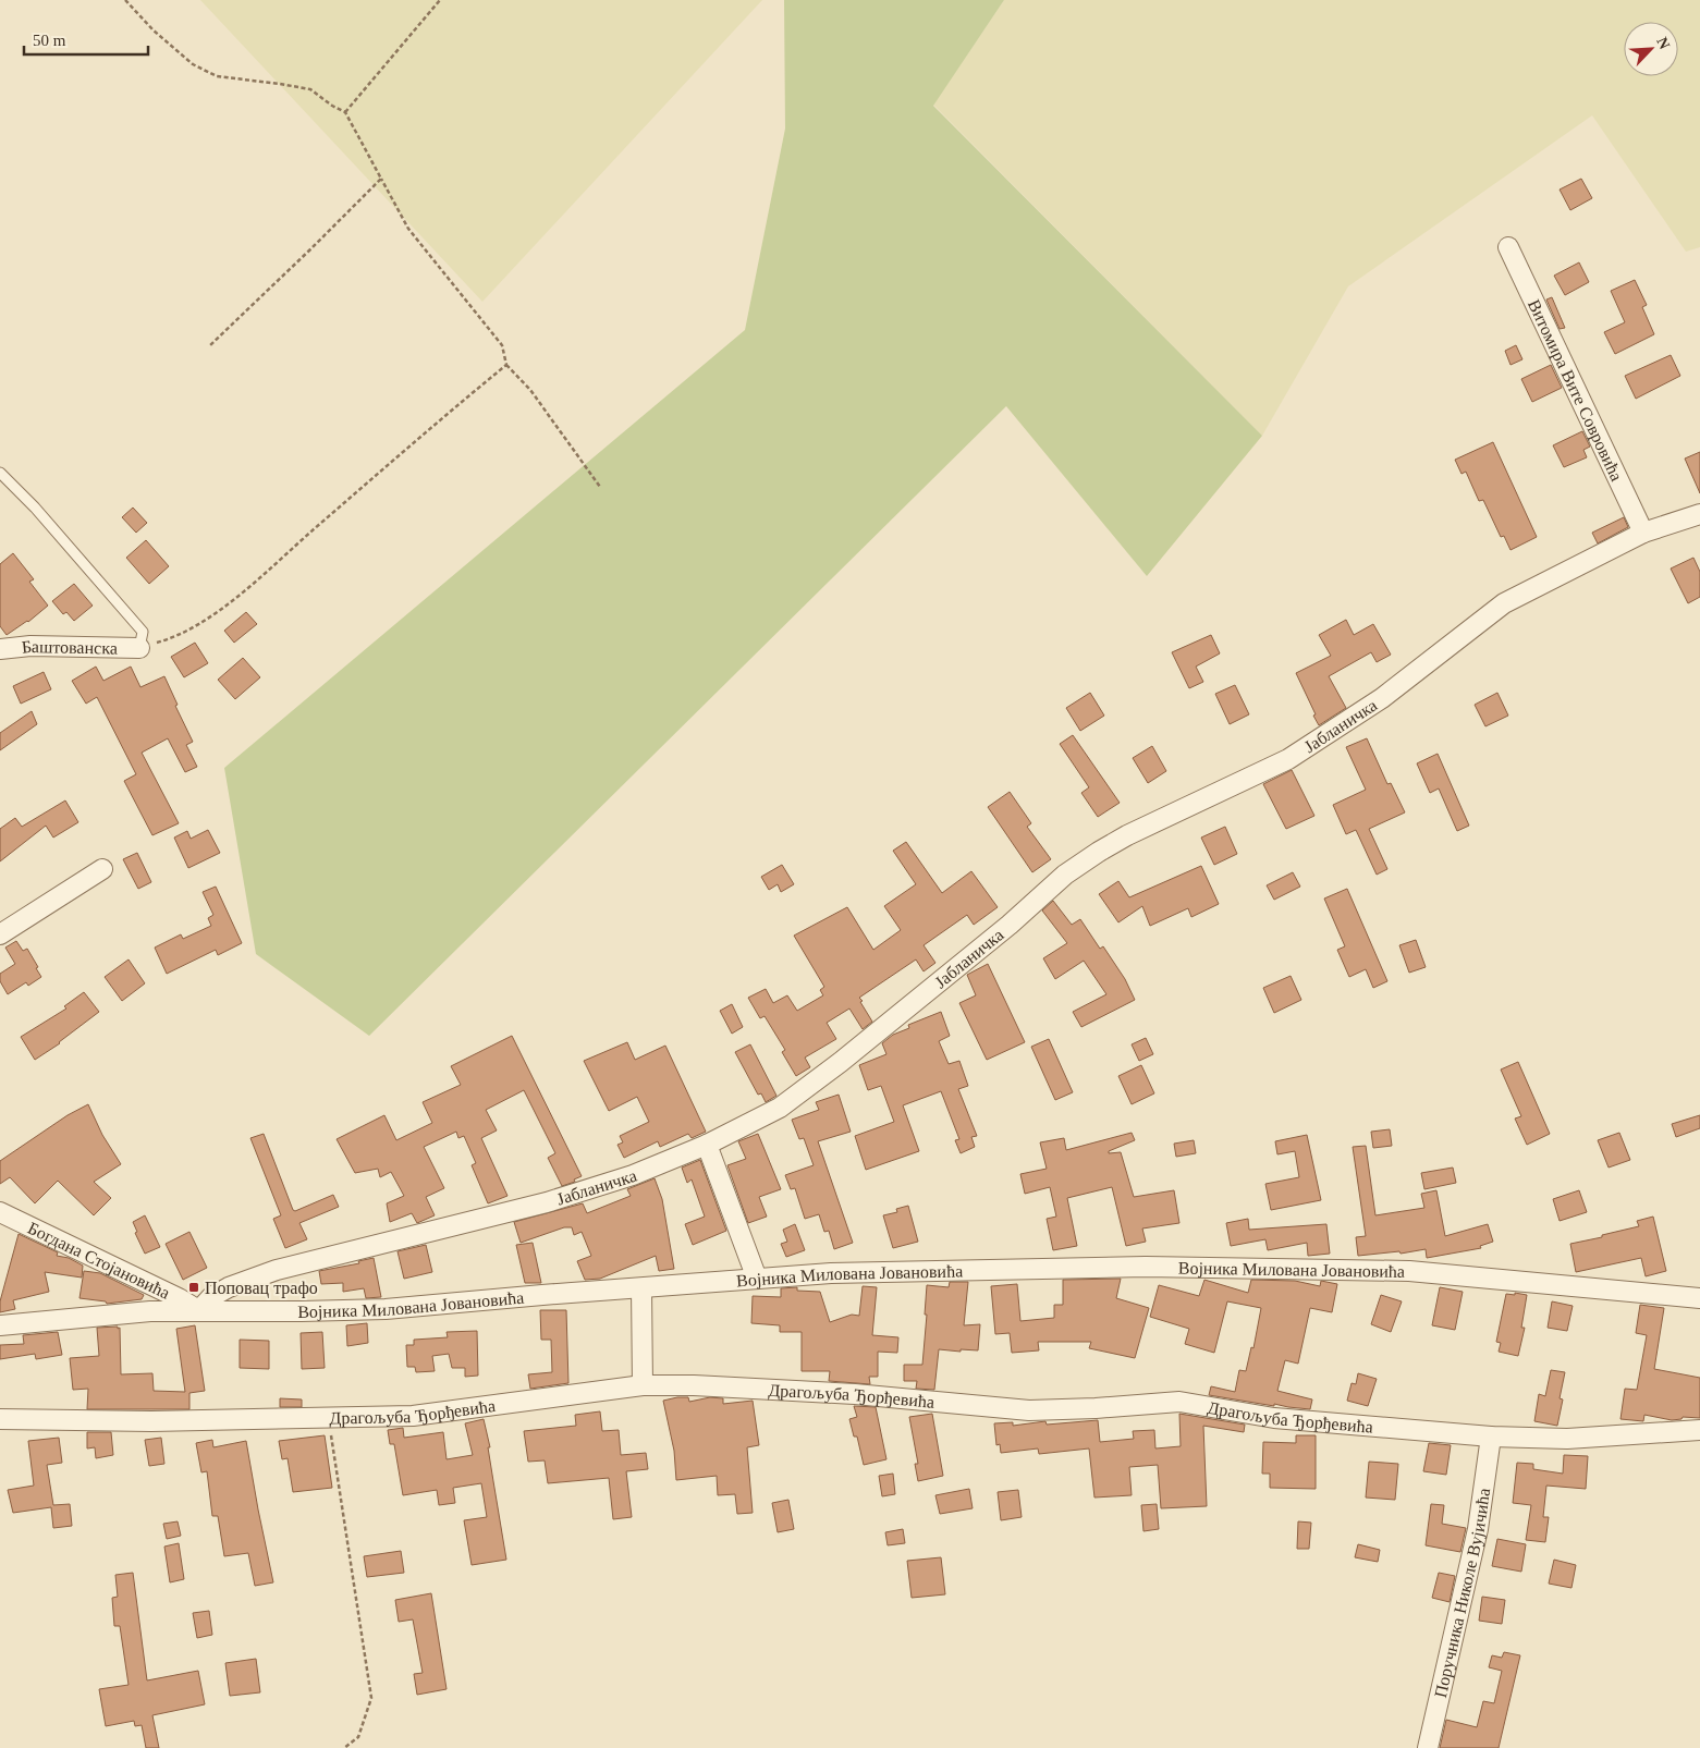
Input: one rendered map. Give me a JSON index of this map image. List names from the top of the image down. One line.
{"streets":{"street":["Витомира Вите Совровића","Баштованска","Јабланичка","Богдана Стојановића","Војника Милована Јовановића","Драгољуба Ђорђевића","Поручника Николе Вујичића"]},"crossings":[["Витомира Вите Совровића","Јабланичка"],["Јабланичка","Богдана Стојановића"],["Јабланичка","Војника Милована Јовановића"],["Богдана Стојановића","Војника Милована Јовановића"],["Драгољуба Ђорђевића","Поручника Николе Вујичића"]],"places":{"transit":["Поповац трафо"]},"scale_bar":"50 m","north":"top right"}
